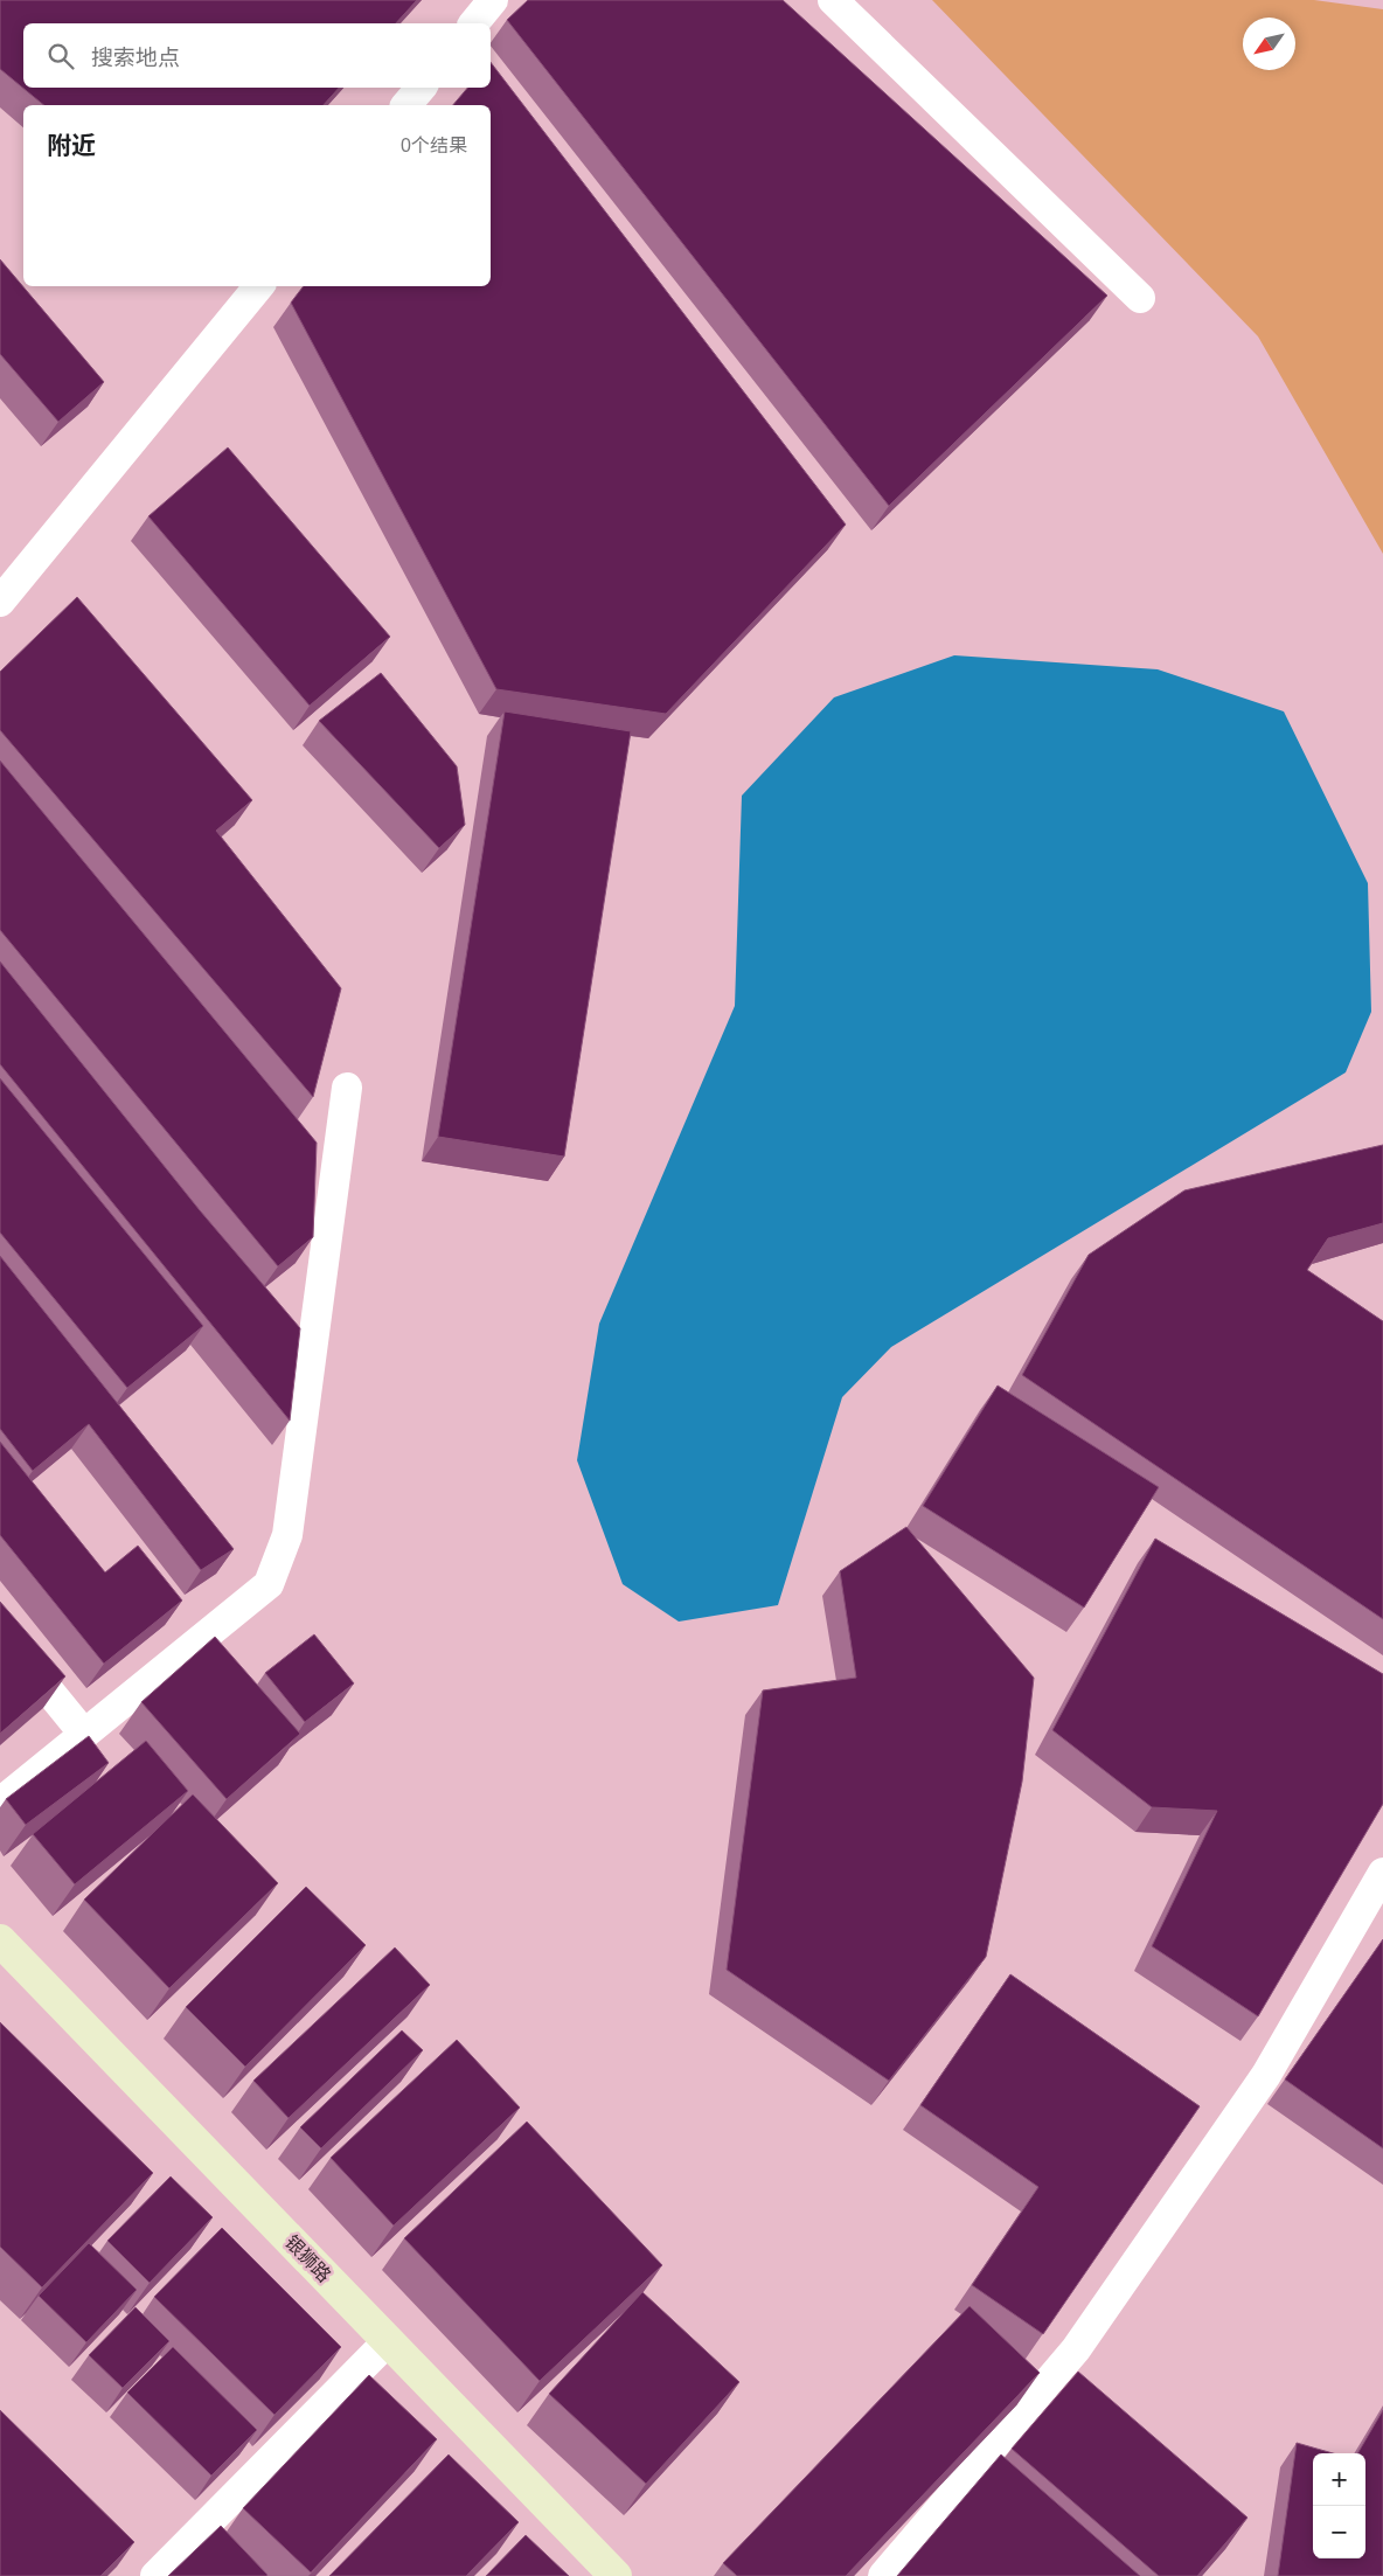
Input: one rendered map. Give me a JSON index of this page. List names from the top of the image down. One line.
{"streets":{"main road":["银狮路"]},"north":"bottom left","page":{"search":"搜索地点","heading":["附近","0个结果"],"map_buttons":["+","−"]}}
